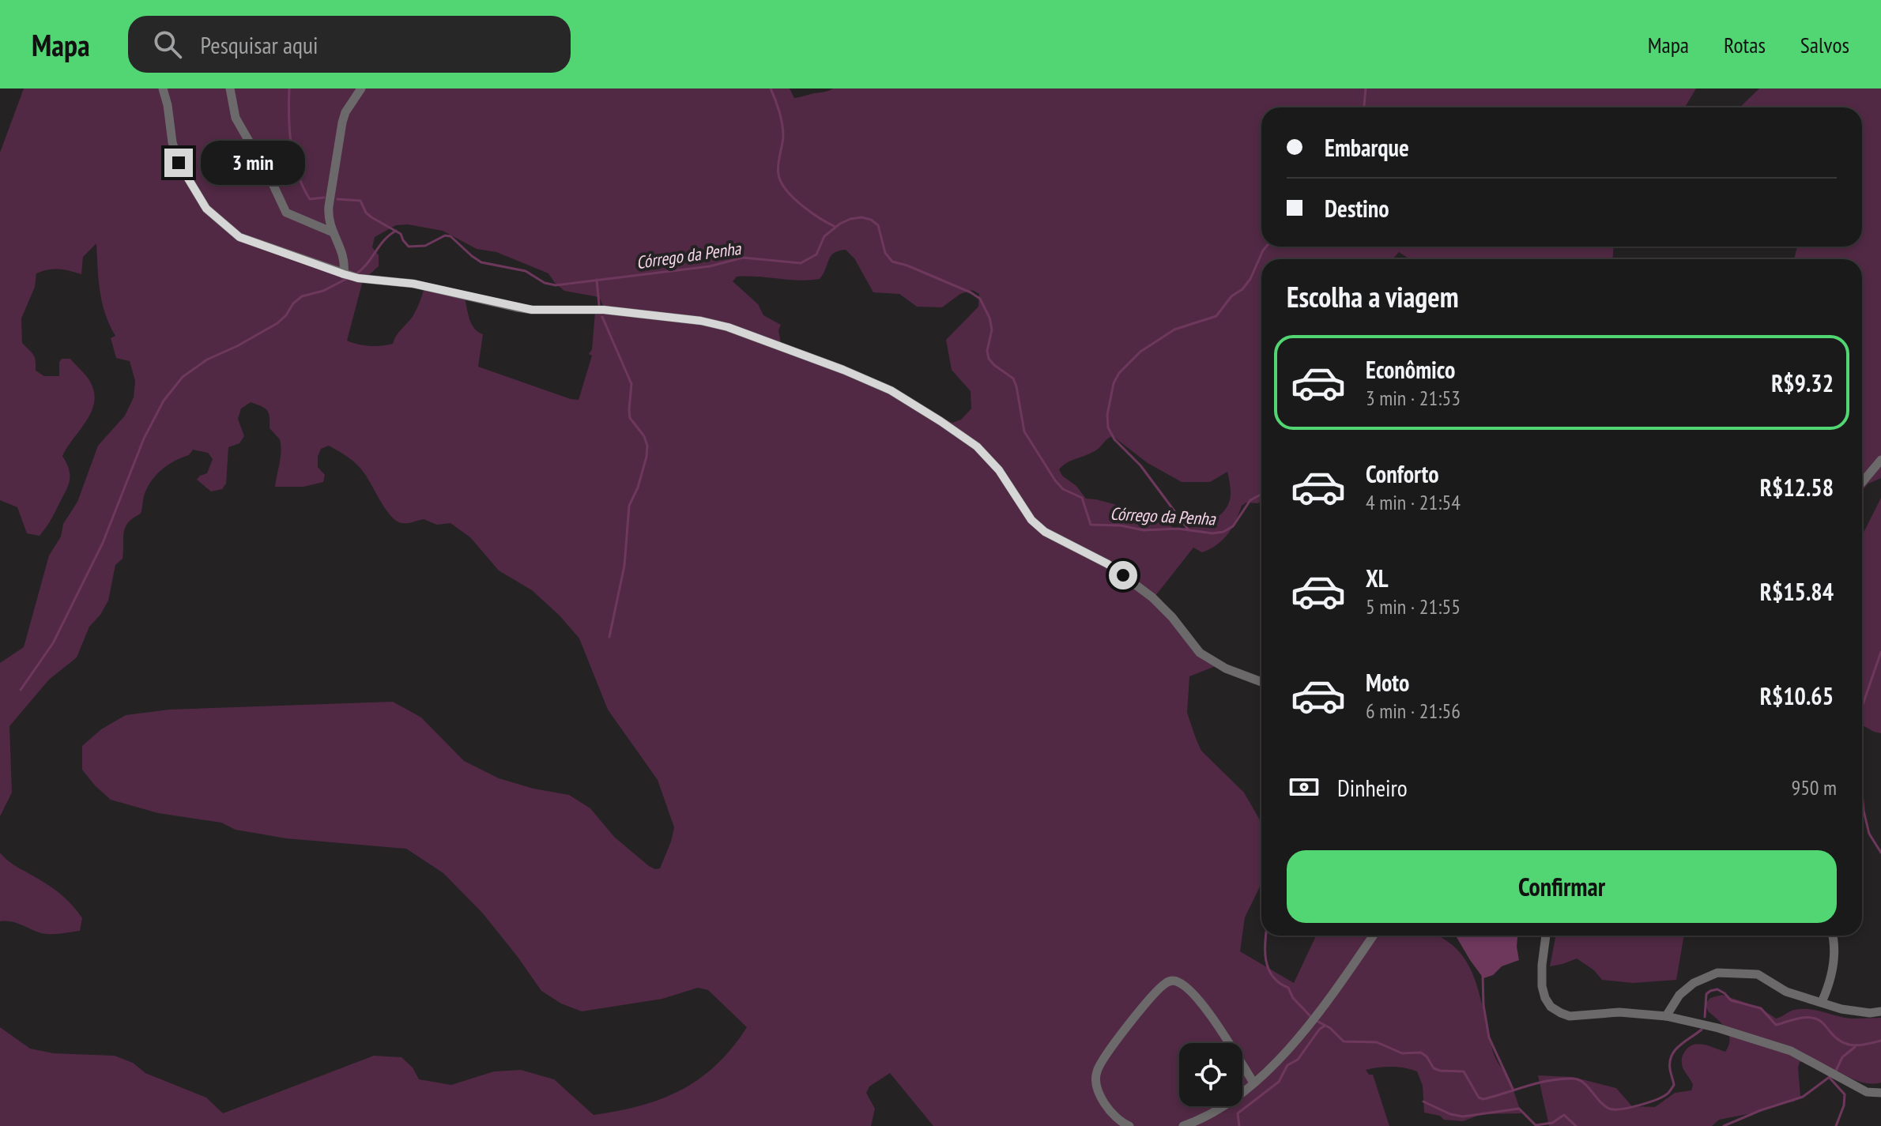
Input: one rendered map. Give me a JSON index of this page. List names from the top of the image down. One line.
{"water":["Córrego da Penha"],"page":{"header":"Mapa","search":"Pesquisar aqui","nav":["Mapa","Rotas","Salvos"],"banner":["Embarque","Destino"],"bubble":"3 min","heading":"Escolha a viagem","list":[{"name":"Econômico","note":"3 min · 21:53","value":"R$9.32"},{"name":"Conforto","note":"4 min · 21:54","value":"R$12.58"},{"name":"XL","note":"5 min · 21:55","value":"R$15.84"},{"name":"Moto","note":"6 min · 21:56","value":"R$10.65"}],"pay":["Dinheiro","950 m"],"buttons":"Confirmar"}}
